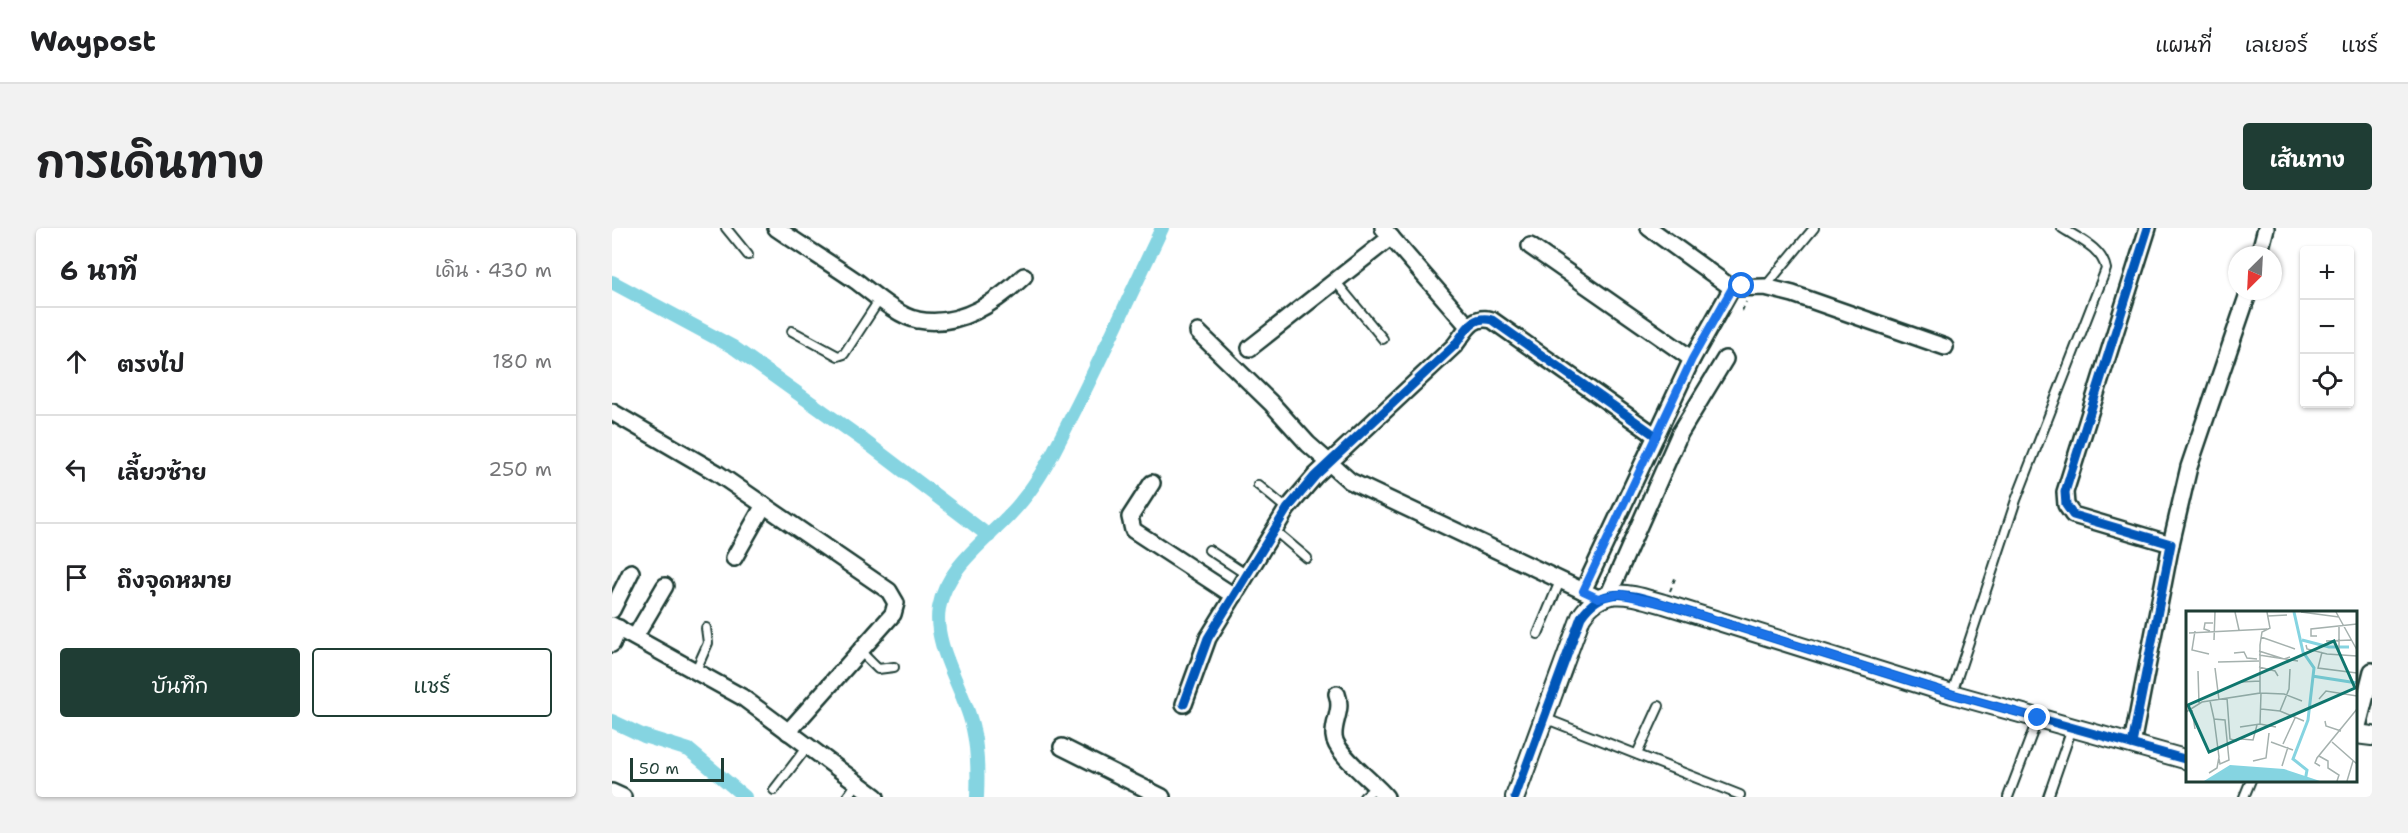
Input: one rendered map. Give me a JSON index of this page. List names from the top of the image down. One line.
{"scale_bar":"50 m","north":"bottom left","page":{"header":"Waypost","nav":["แผนที่","เลเยอร์","แชร์"],"title":"การเดินทาง","buttons":["เส้นทาง",["บันทึก","แชร์"]],"heading":["6 นาที","เดิน · 430 m"],"map_buttons":["+","−"],"list":[["ตรงไป","180 m"],["เลี้ยวซ้าย","250 m"],"ถึงจุดหมาย"],"scale":"50 m"}}
